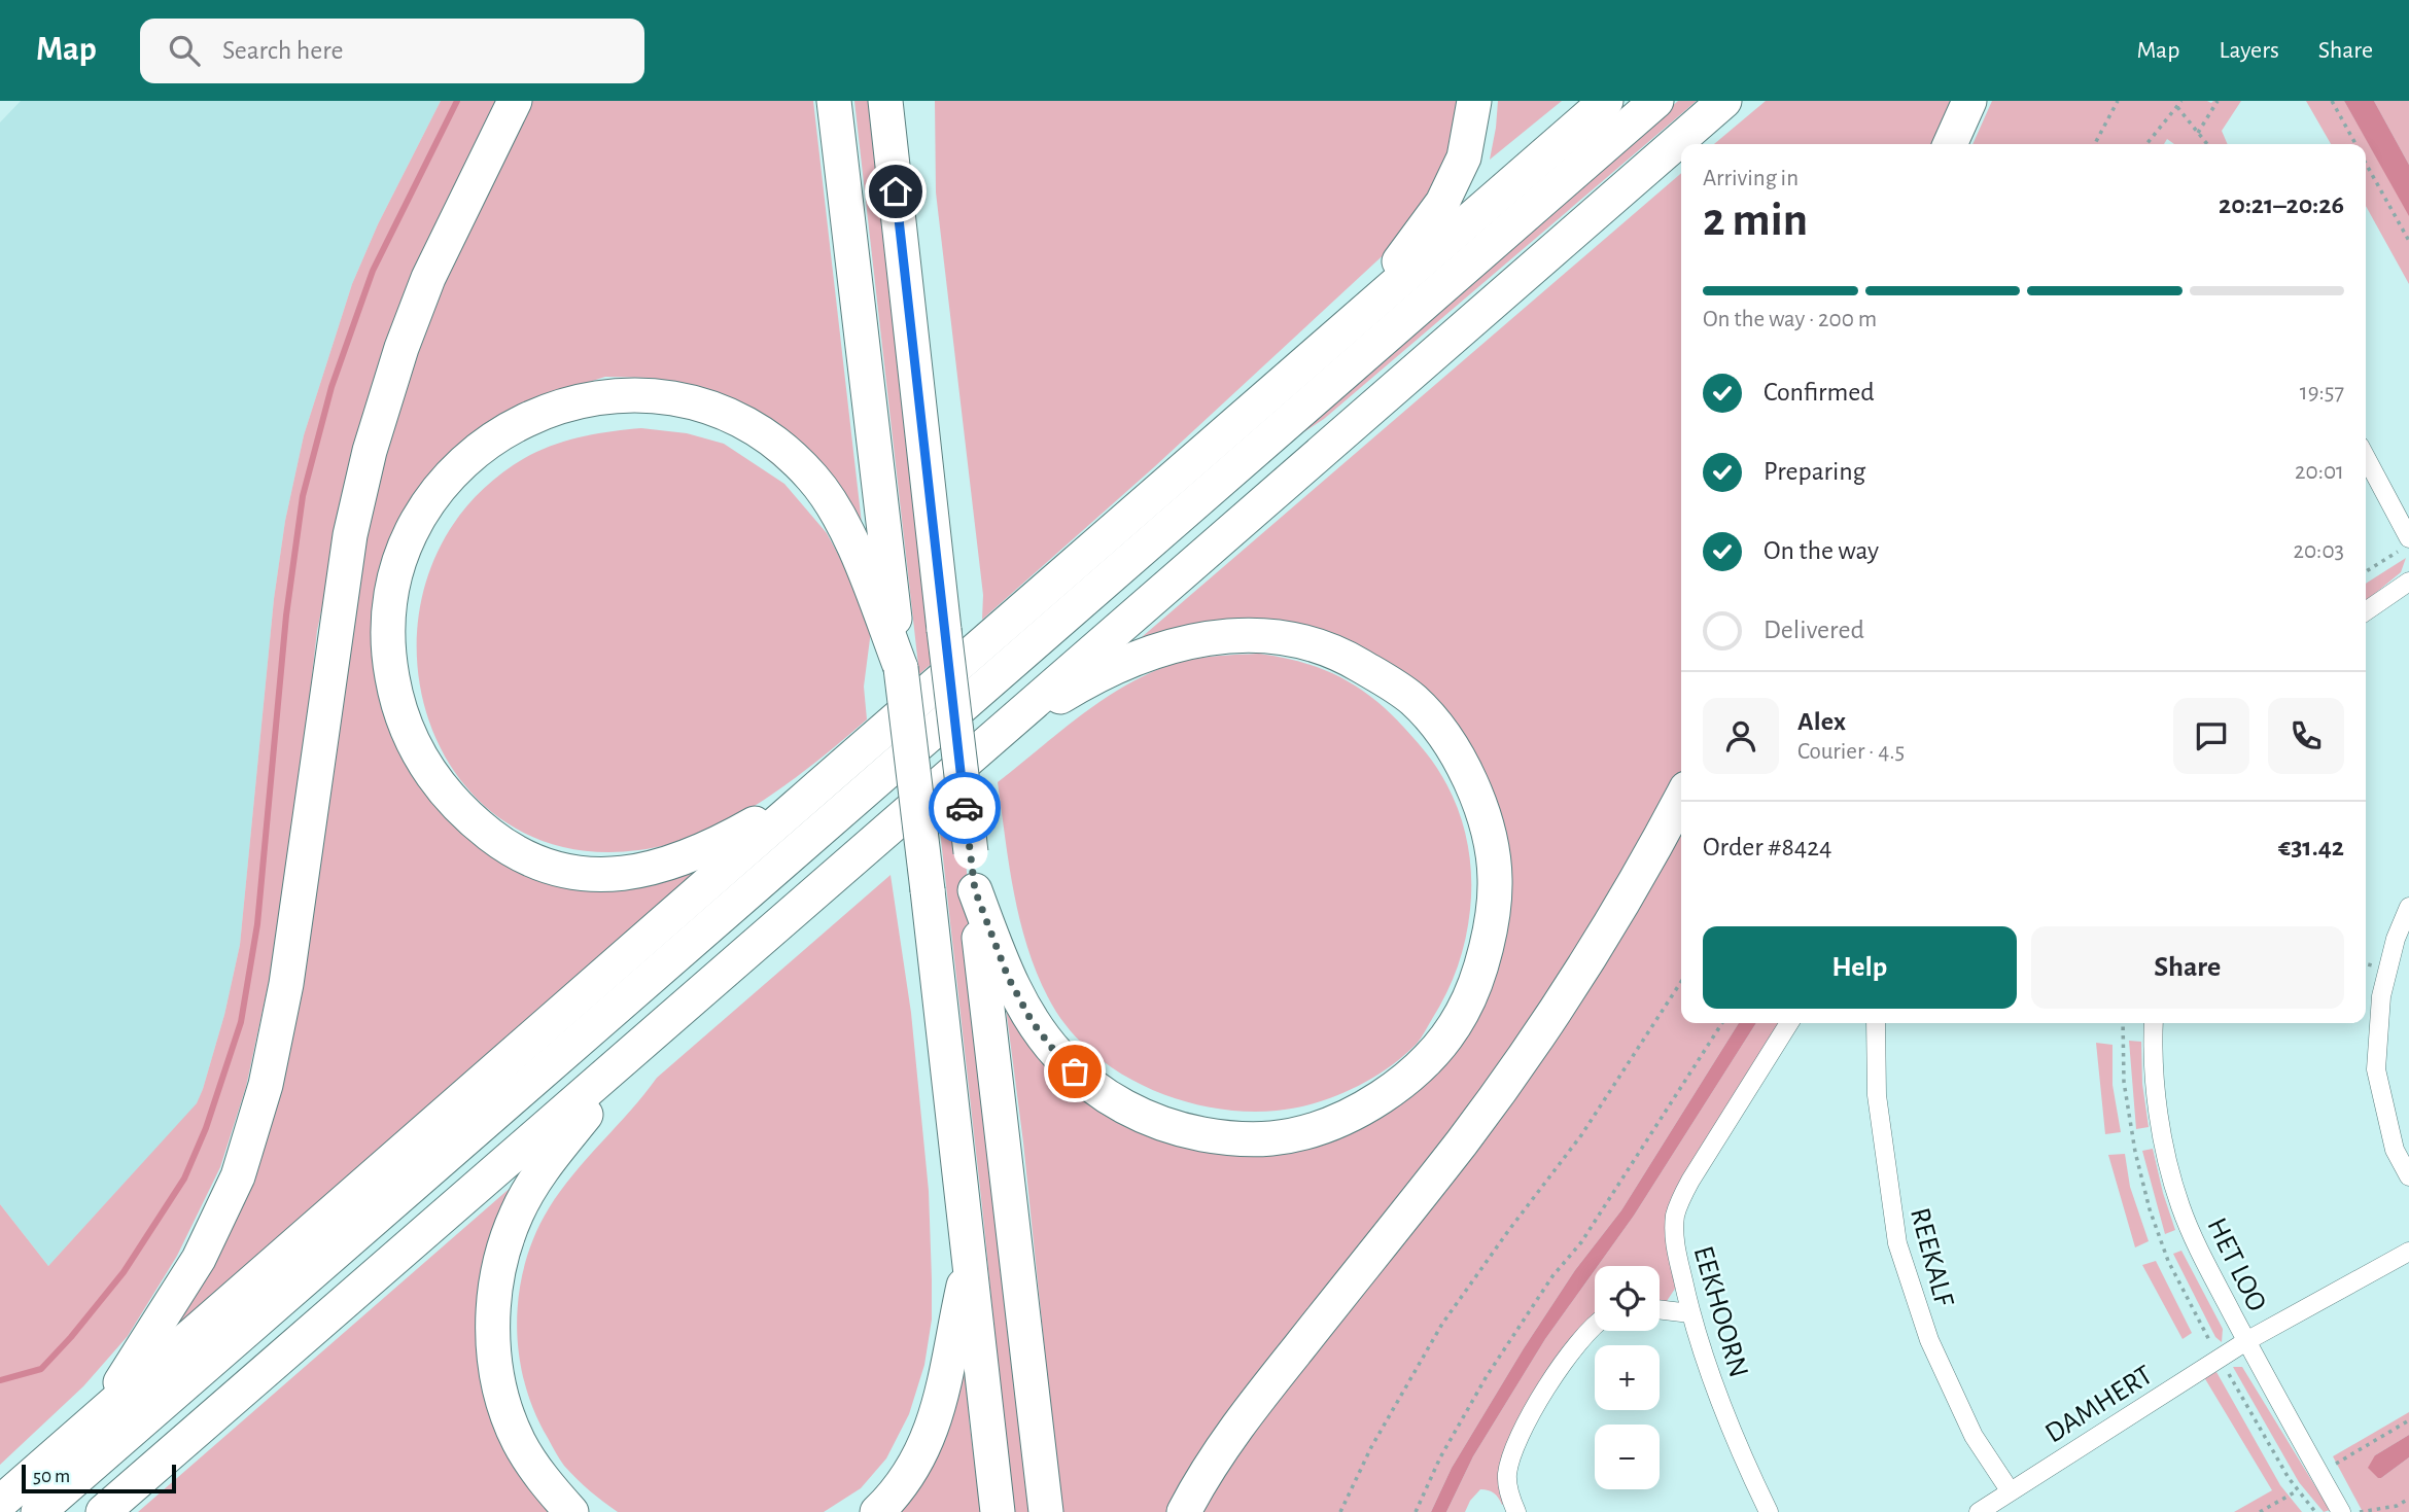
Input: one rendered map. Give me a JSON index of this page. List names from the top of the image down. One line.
{"streets":{"street":["REEKALF","HET LOO","EEKHOORN","DAMHERT"]},"crossings":[["REEKALF","DAMHERT"],["HET LOO","DAMHERT"]],"scale_bar":"50 m","page":{"header":"Map","search":"Search here","nav":["Map","Layers","Share"],"heading":["2 min","Arriving in","20:21–20:26"],"panel":["Alex","Courier · 4.5","Order #8424","€31.42"],"bar":"On the way · 200 m","list":[["Confirmed","19:57"],["Preparing","20:01"],["On the way","20:03"],"Delivered"],"buttons":["Help","Share"],"map_buttons":["+","−"],"scale":"50 m"}}
